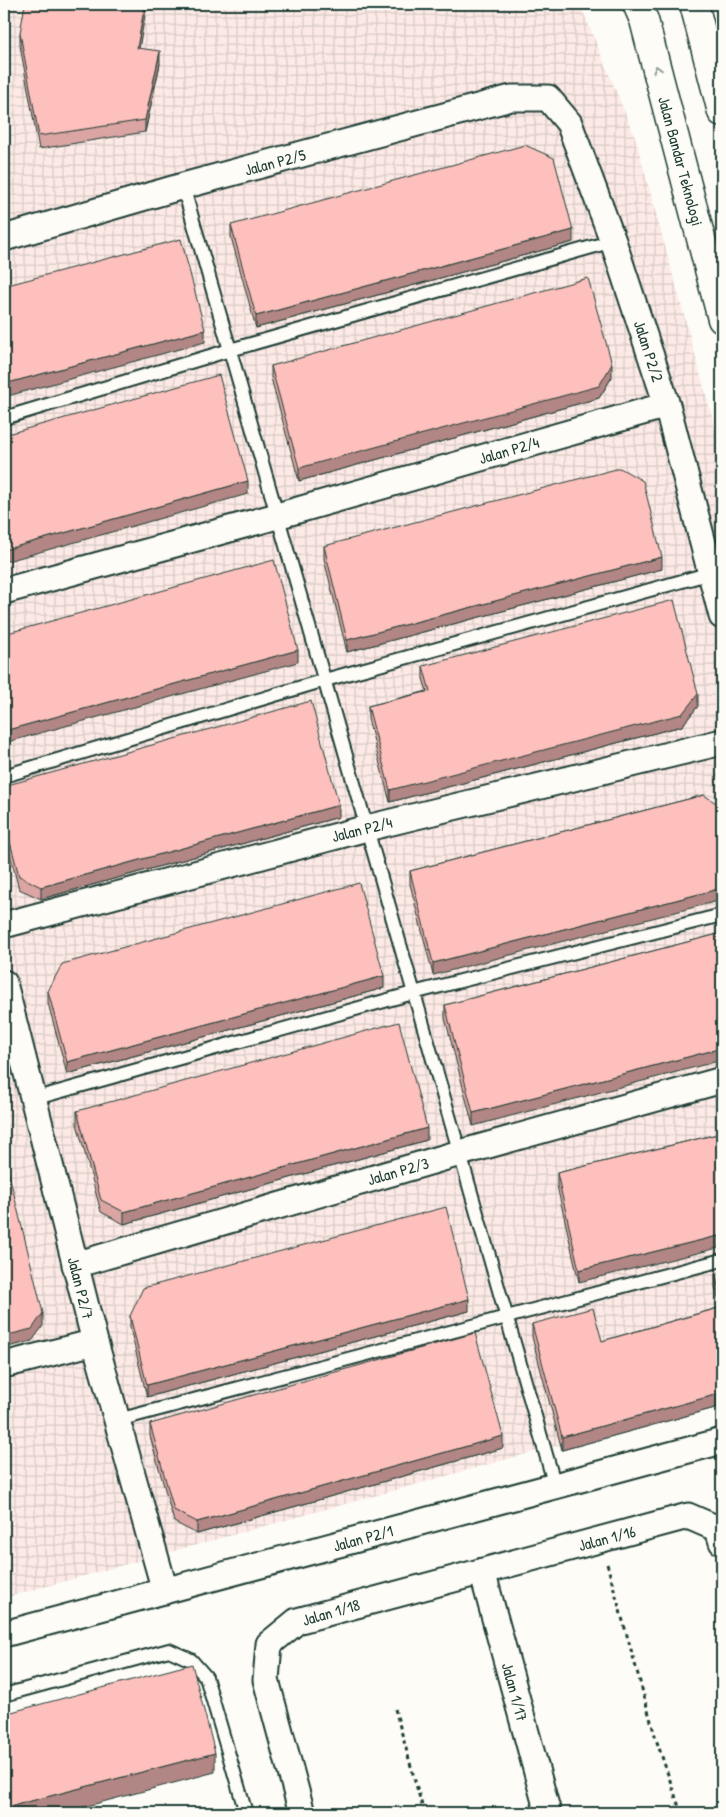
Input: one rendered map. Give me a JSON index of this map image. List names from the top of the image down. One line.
{"streets":{"street":["Jalan Bandar Teknologi","Jalan P2/5","Jalan P2/2","Jalan P2/4","Jalan P2/3","Jalan P2/7","Jalan P2/1","Jalan 1/16","Jalan 1/18","Jalan 1/17"]},"crossings":[["Jalan P2/5","Jalan P2/2"],["Jalan P2/2","Jalan P2/4"],["Jalan P2/3","Jalan P2/7"],["Jalan P2/7","Jalan P2/1"],["Jalan 1/16","Jalan 1/18"],["Jalan 1/16","Jalan 1/17"],["Jalan 1/18","Jalan 1/17"]]}
